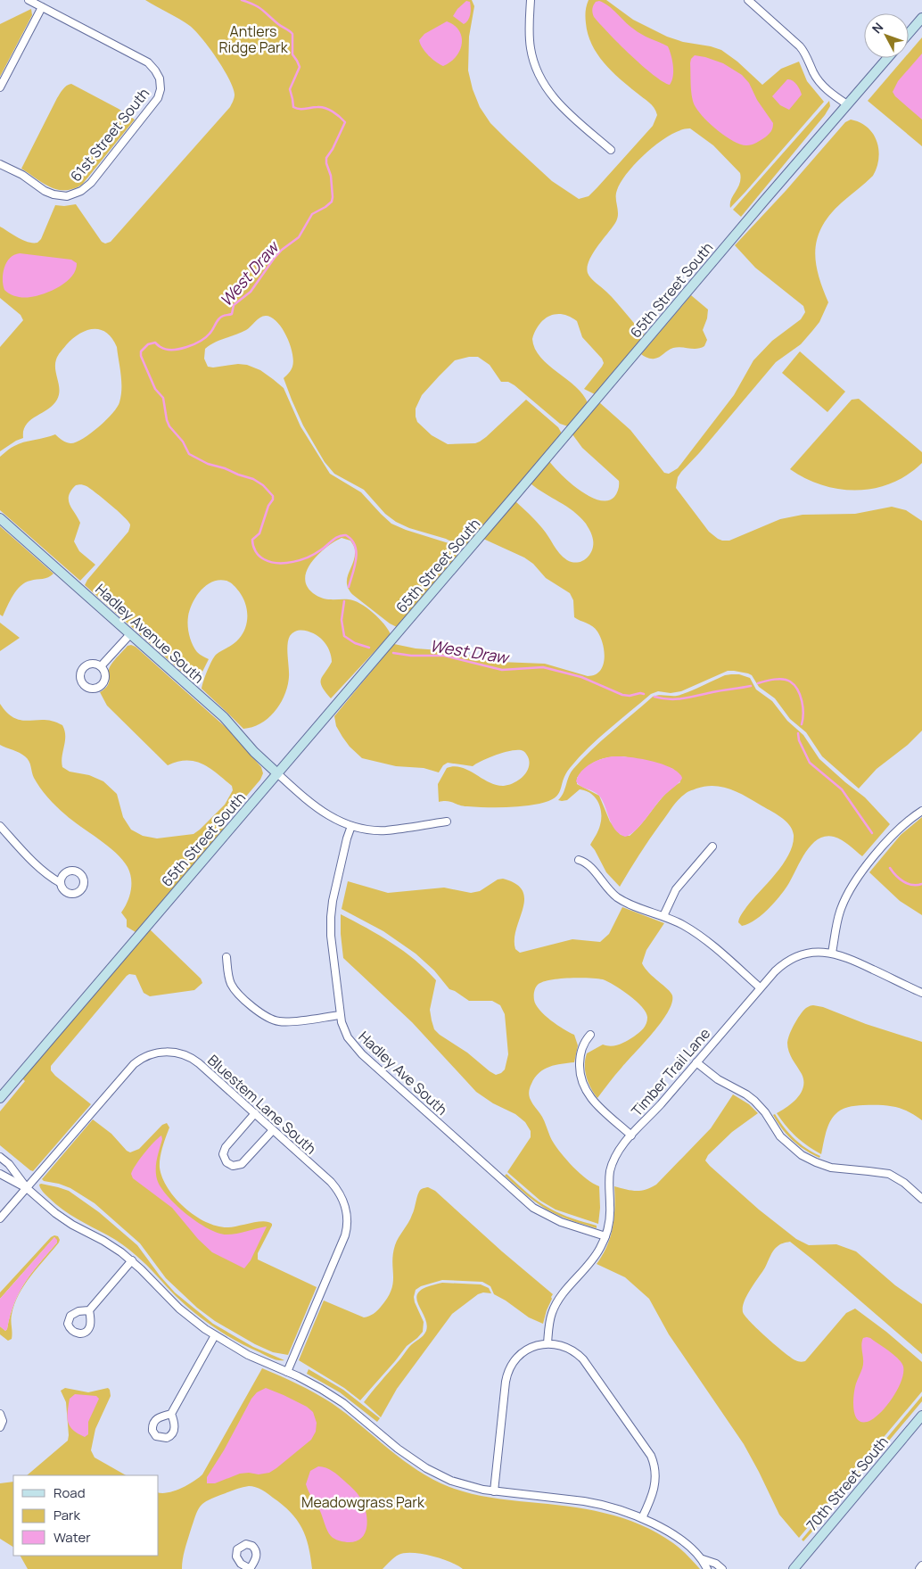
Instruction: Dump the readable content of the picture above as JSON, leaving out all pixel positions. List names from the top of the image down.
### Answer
{
  "streets": {
    "street": [
      "61st Street South",
      "65th Street South",
      "Hadley Avenue South",
      "Timber Trail Lane",
      "Hadley Ave South",
      "Bluestem Lane South",
      "70th Street South"
    ]
  },
  "crossings": [
    ["65th Street South", "Hadley Avenue South"],
    ["Timber Trail Lane", "Hadley Ave South"]
  ],
  "water": ["West Draw"],
  "parks": ["Antlers Ridge Park", "Meadowgrass Park"],
  "legend": ["Road", "Park", "Water"],
  "north": "top left"
}
